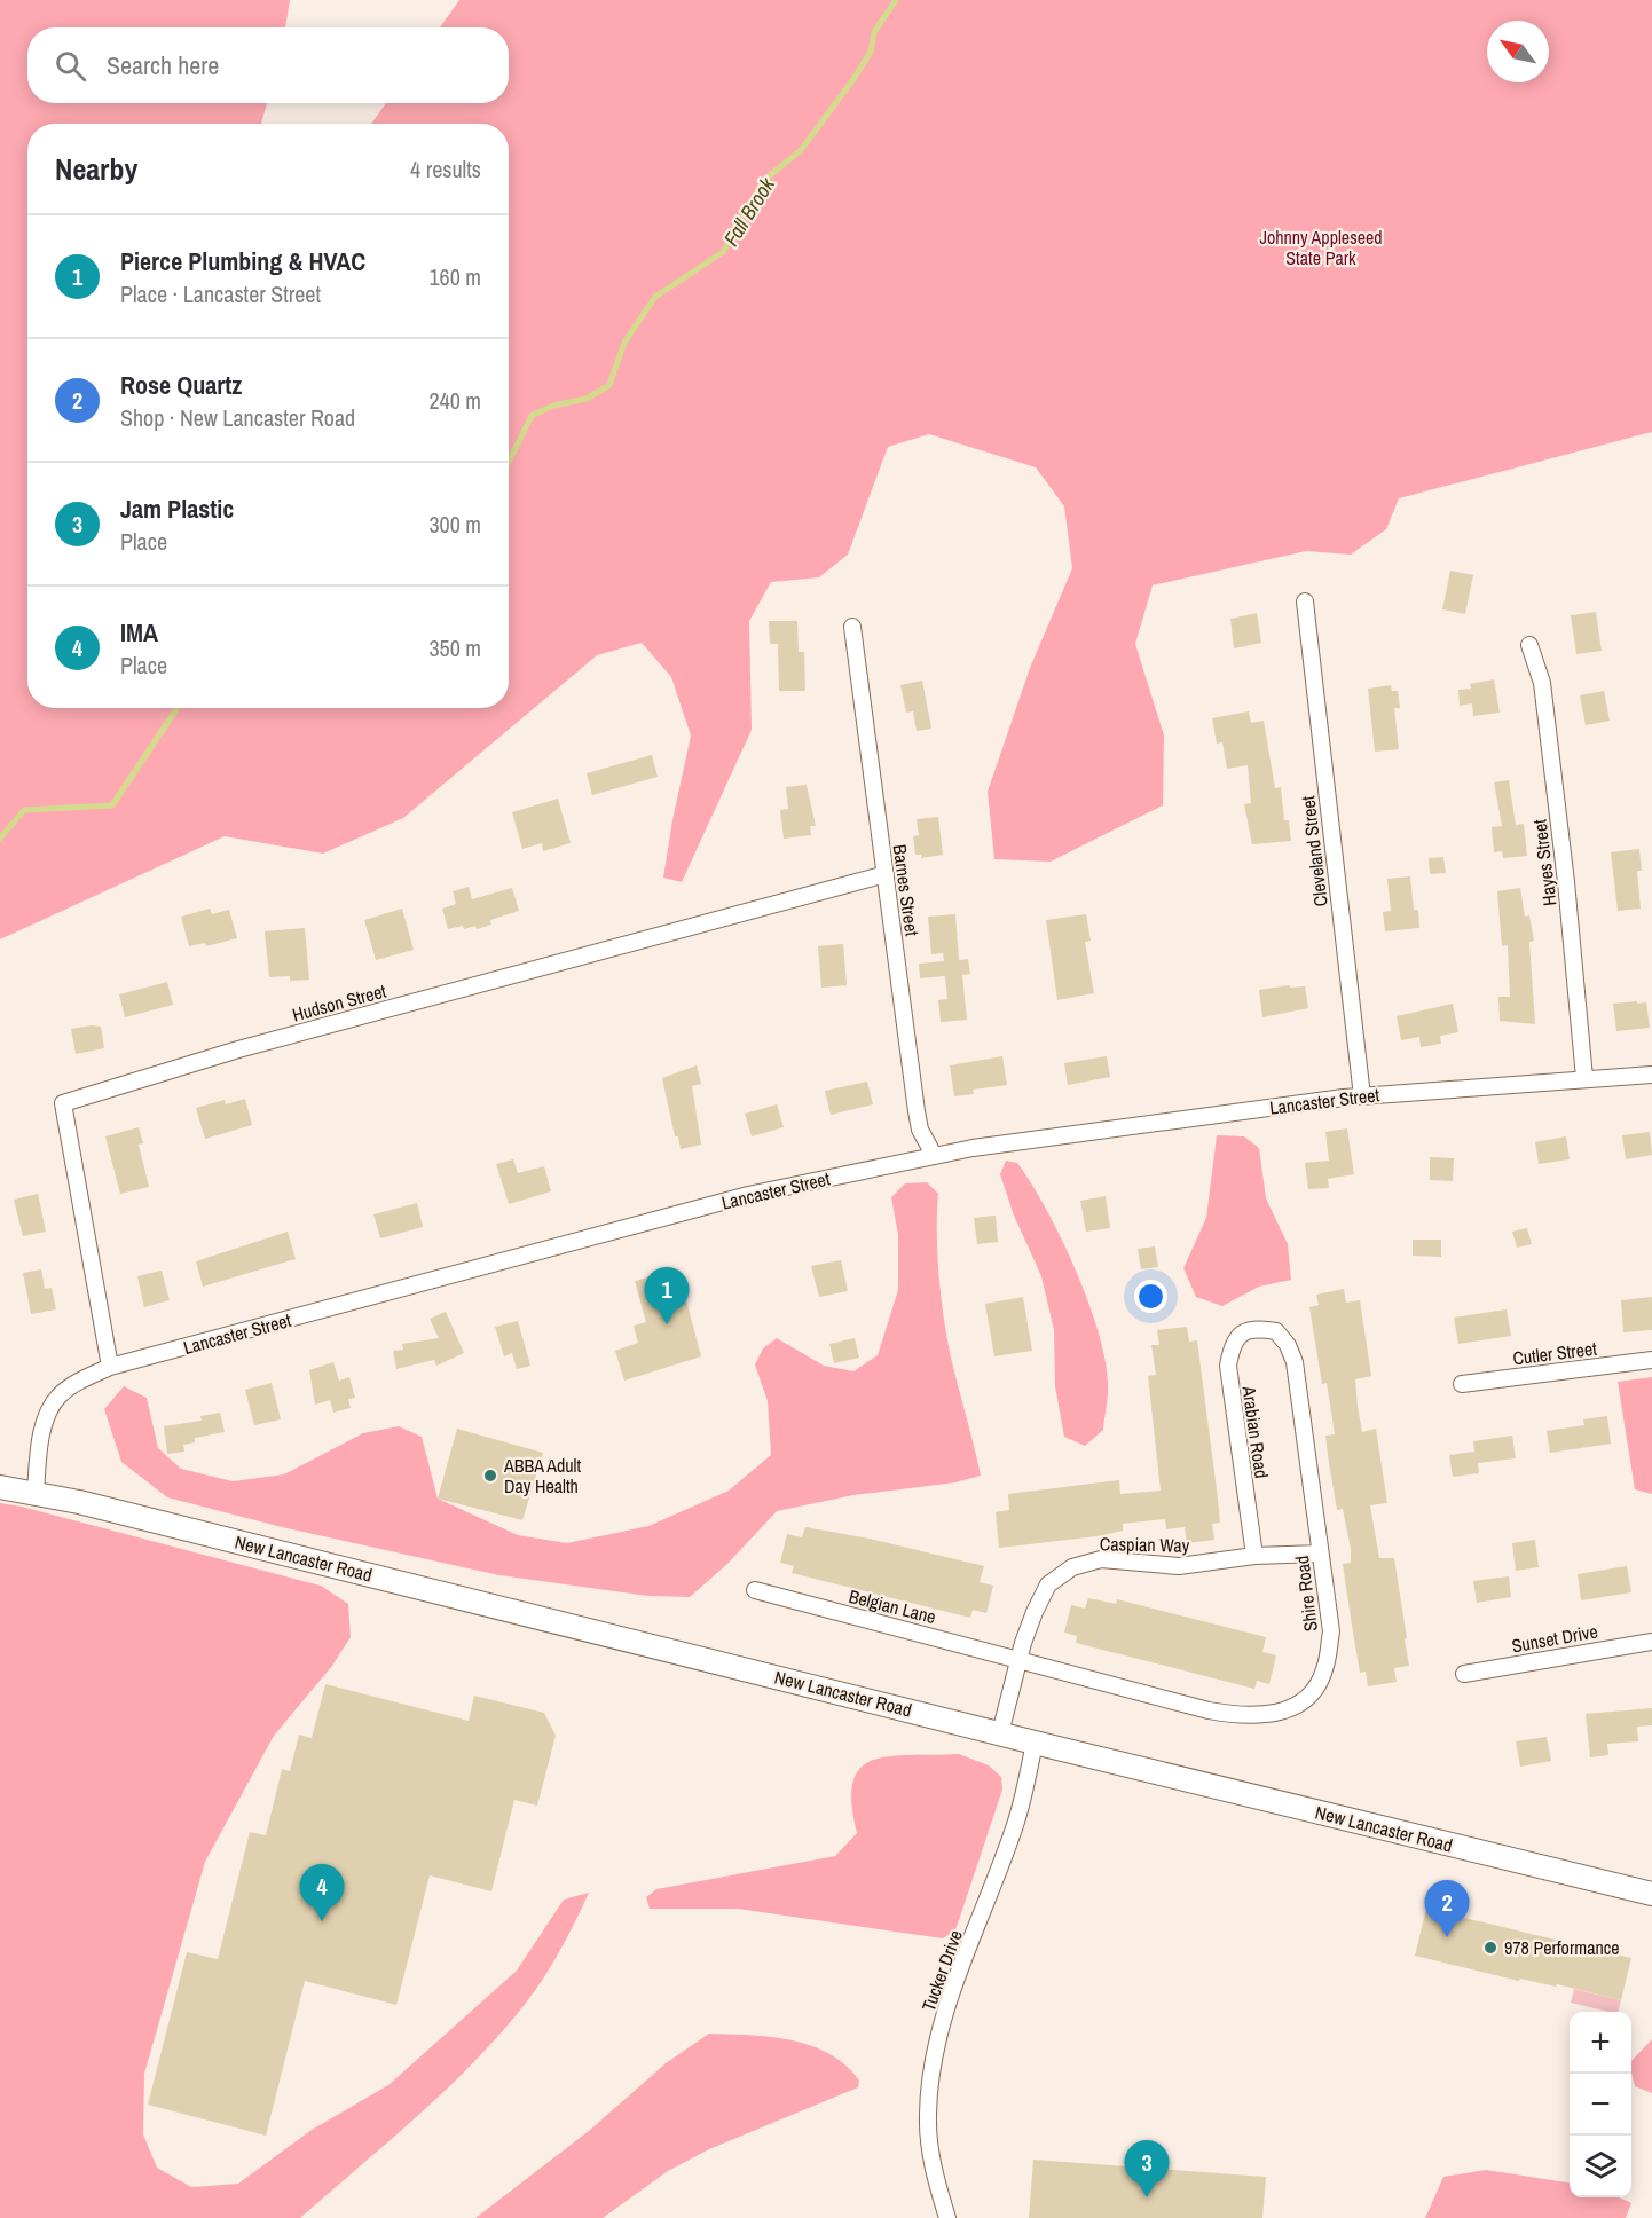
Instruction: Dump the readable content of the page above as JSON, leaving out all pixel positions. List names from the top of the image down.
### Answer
{
  "streets": {
    "main road": ["New Lancaster Road"],
    "street": [
      "Cleveland Street",
      "Hayes Street",
      "Barnes Street",
      "Hudson Street",
      "Lancaster Street",
      "Cutler Street",
      "Arabian Road",
      "Caspian Way",
      "Shire Road",
      "Belgian Lane",
      "Sunset Drive",
      "Tucker Drive"
    ]
  },
  "crossings": [
    ["Cleveland Street", "Lancaster Street"],
    ["Hayes Street", "Lancaster Street"],
    ["Barnes Street", "Hudson Street"],
    ["Barnes Street", "Lancaster Street"],
    ["Hudson Street", "Lancaster Street"],
    ["Lancaster Street", "New Lancaster Road"],
    ["Arabian Road", "Caspian Way"],
    ["Arabian Road", "Shire Road"],
    ["Caspian Way", "New Lancaster Road"],
    ["Caspian Way", "Shire Road"],
    ["Caspian Way", "Belgian Lane"],
    ["New Lancaster Road", "Tucker Drive"],
    ["Shire Road", "Belgian Lane"]
  ],
  "water": ["Fall Brook"],
  "parks": ["Johnny Appleseed State Park"],
  "places": ["ABBA Adult Day Health", "978 Performance"],
  "north": "top left",
  "page": {
    "search": "Search here",
    "heading": ["Nearby", "4 results"],
    "list": [
      {
        "mark": "1",
        "name": "Pierce Plumbing & HVAC",
        "note": "Place · Lancaster Street",
        "value": "160 m"
      },
      {
        "mark": "2",
        "name": "Rose Quartz",
        "note": "Shop · New Lancaster Road",
        "value": "240 m"
      },
      {
        "mark": "3",
        "name": "Jam Plastic",
        "note": "Place",
        "value": "300 m"
      },
      {
        "mark": "4",
        "name": "IMA",
        "note": "Place",
        "value": "350 m"
      }
    ],
    "pins": [
      "1",
      "4",
      "2",
      "3"
    ],
    "map_buttons": ["+", "−"]
  }
}
